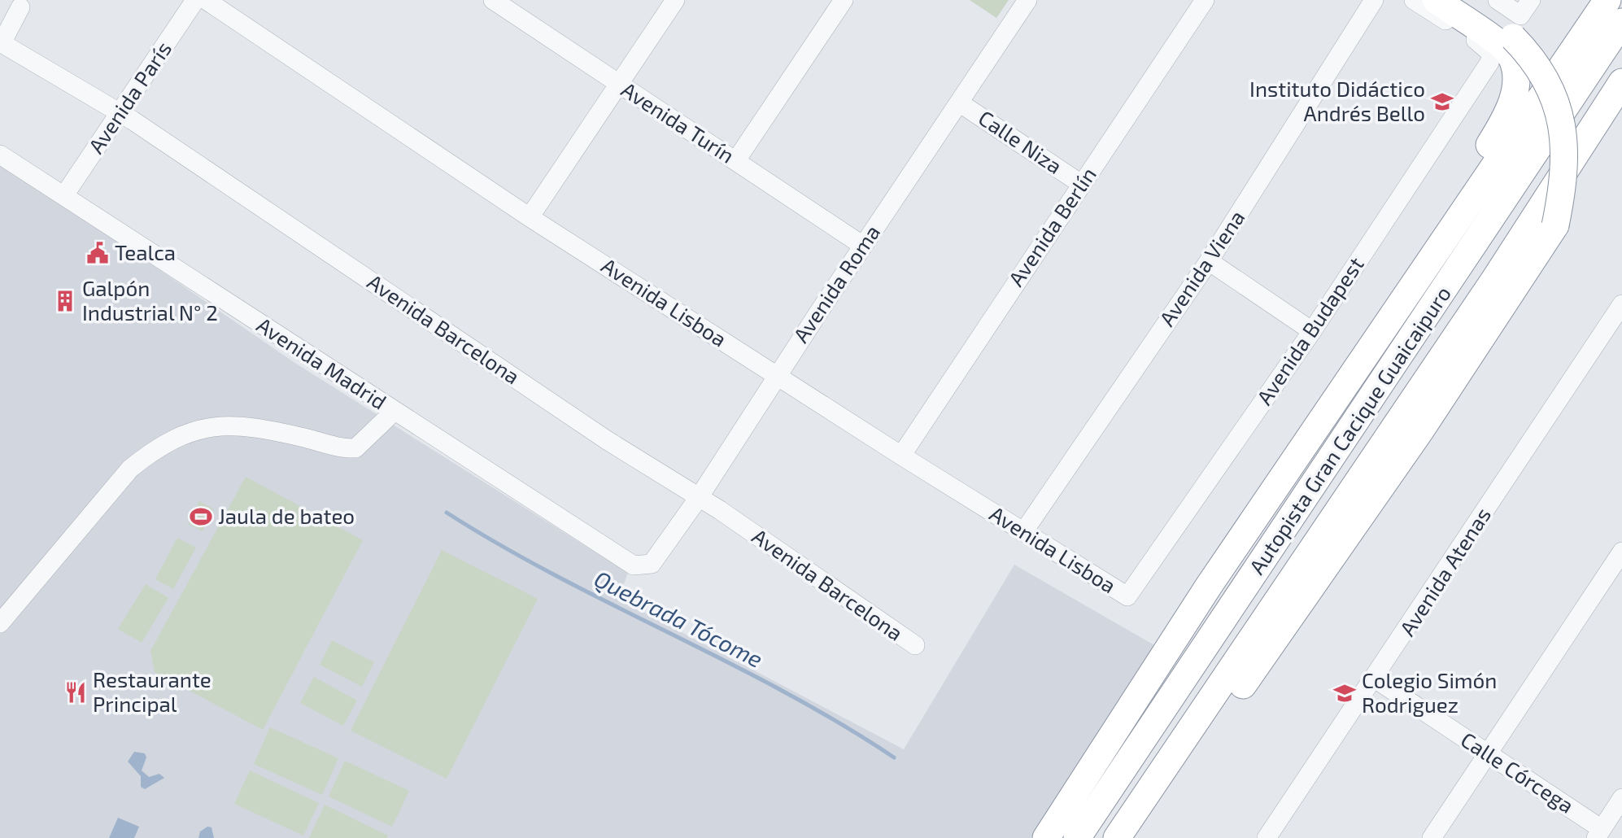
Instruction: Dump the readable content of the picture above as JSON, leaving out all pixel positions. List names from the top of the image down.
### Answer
{
  "streets": {
    "highway": ["Autopista Gran Cacique Guaicaipuro"],
    "street": [
      "Avenida París",
      "Avenida Turín",
      "Calle Niza",
      "Avenida Berlín",
      "Avenida Viena",
      "Avenida Roma",
      "Avenida Lisboa",
      "Avenida Barcelona",
      "Avenida Budapest",
      "Avenida Madrid",
      "Avenida Atenas",
      "Calle Córcega"
    ]
  },
  "crossings": [
    ["Avenida París", "Avenida Barcelona"],
    ["Avenida París", "Avenida Madrid"],
    ["Avenida Turín", "Avenida Roma"],
    ["Calle Niza", "Avenida Berlín"],
    ["Calle Niza", "Avenida Roma"],
    ["Avenida Berlín", "Avenida Lisboa"],
    ["Avenida Viena", "Avenida Lisboa"],
    ["Avenida Roma", "Avenida Lisboa"],
    ["Avenida Roma", "Avenida Barcelona"],
    ["Avenida Roma", "Avenida Madrid"],
    ["Avenida Lisboa", "Avenida Budapest"],
    ["Avenida Atenas", "Calle Córcega"]
  ],
  "water": ["Quebrada Tócome"],
  "places": {
    "school or university": ["Instituto Didáctico Andrés Bello", "Colegio Simón Rodriguez"],
    "public building": ["Tealca"],
    "building": ["Galpón Industrial N° 2"],
    "sports": ["Jaula de bateo"],
    "restaurant": ["Restaurante Principal"]
  }
}
